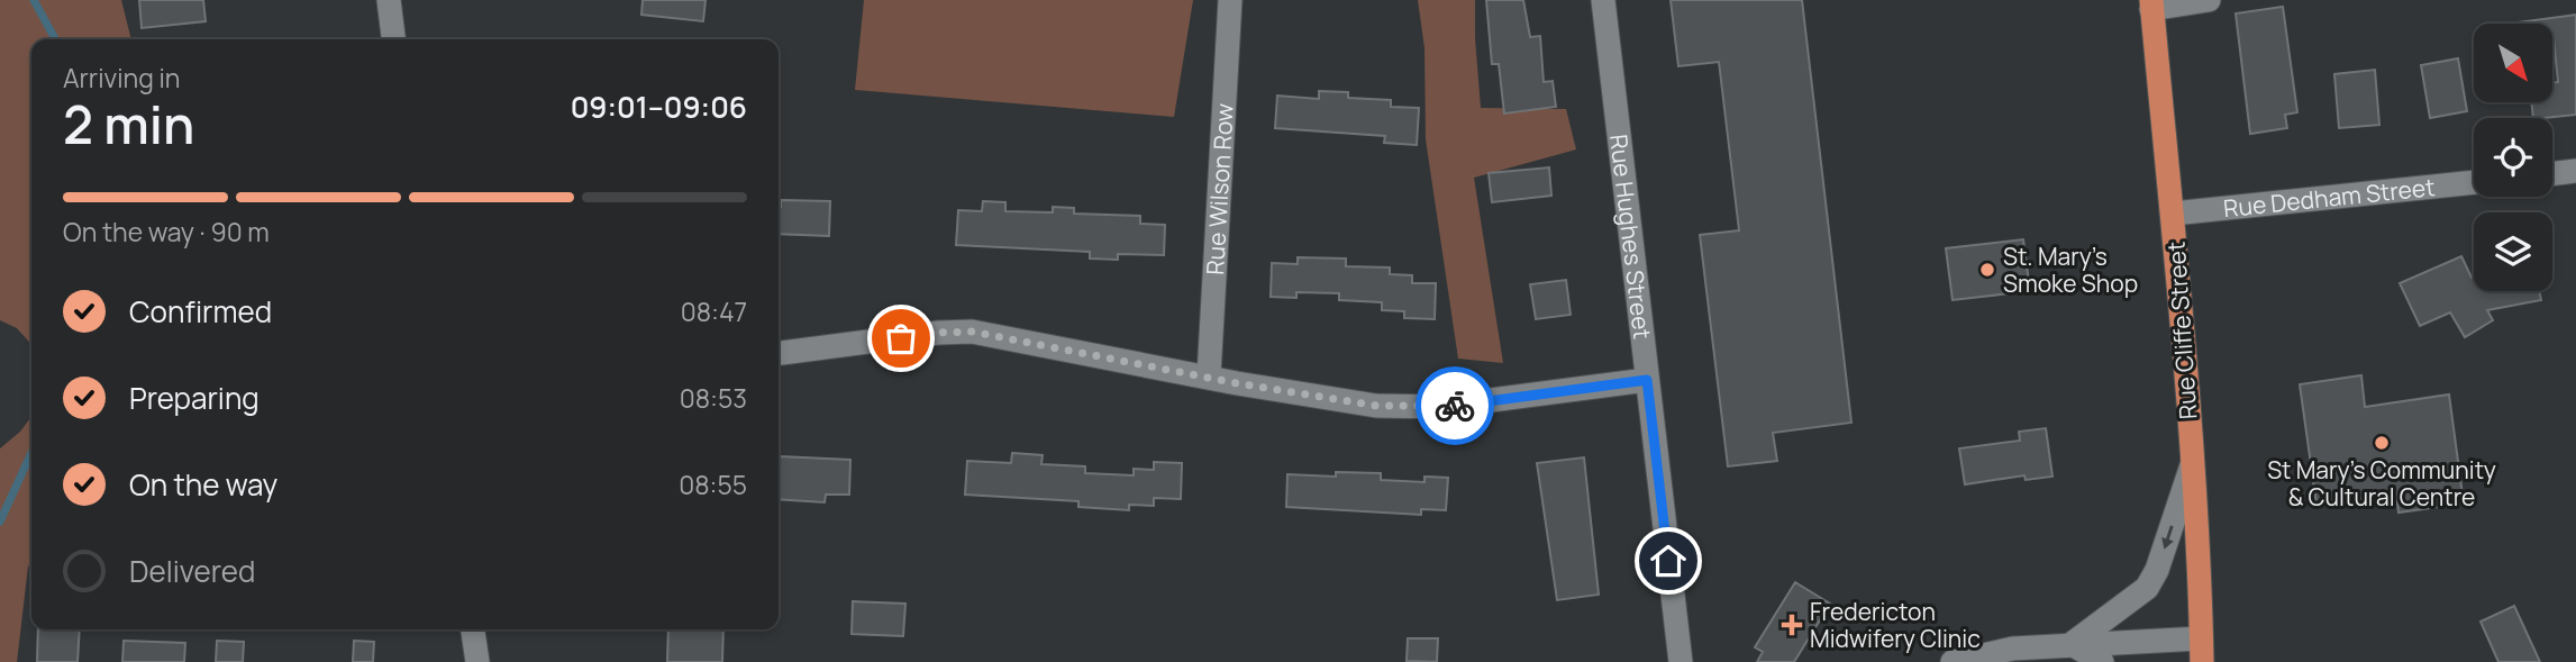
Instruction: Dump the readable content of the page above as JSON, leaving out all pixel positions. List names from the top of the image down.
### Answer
{
  "streets": {
    "main road": ["Rue Cliffe Street"],
    "street": ["Rue Wilson Row", "Rue Dedham Street", "Rue Hughes Street"]
  },
  "crossings": [
    ["Rue Dedham Street", "Rue Cliffe Street"]
  ],
  "places": {
    "other": ["St. Mary’s Smoke Shop", "St Mary's Community & Cultural Centre"],
    "health": ["Fredericton Midwifery Clinic"]
  },
  "north": "bottom right",
  "page": {
    "heading": ["2 min", "Arriving in", "09:01–09:06"],
    "bar": "On the way · 90 m",
    "list": [
      ["Confirmed", "08:47"],
      ["Preparing", "08:53"],
      ["On the way", "08:55"],
      "Delivered"
    ]
  }
}
